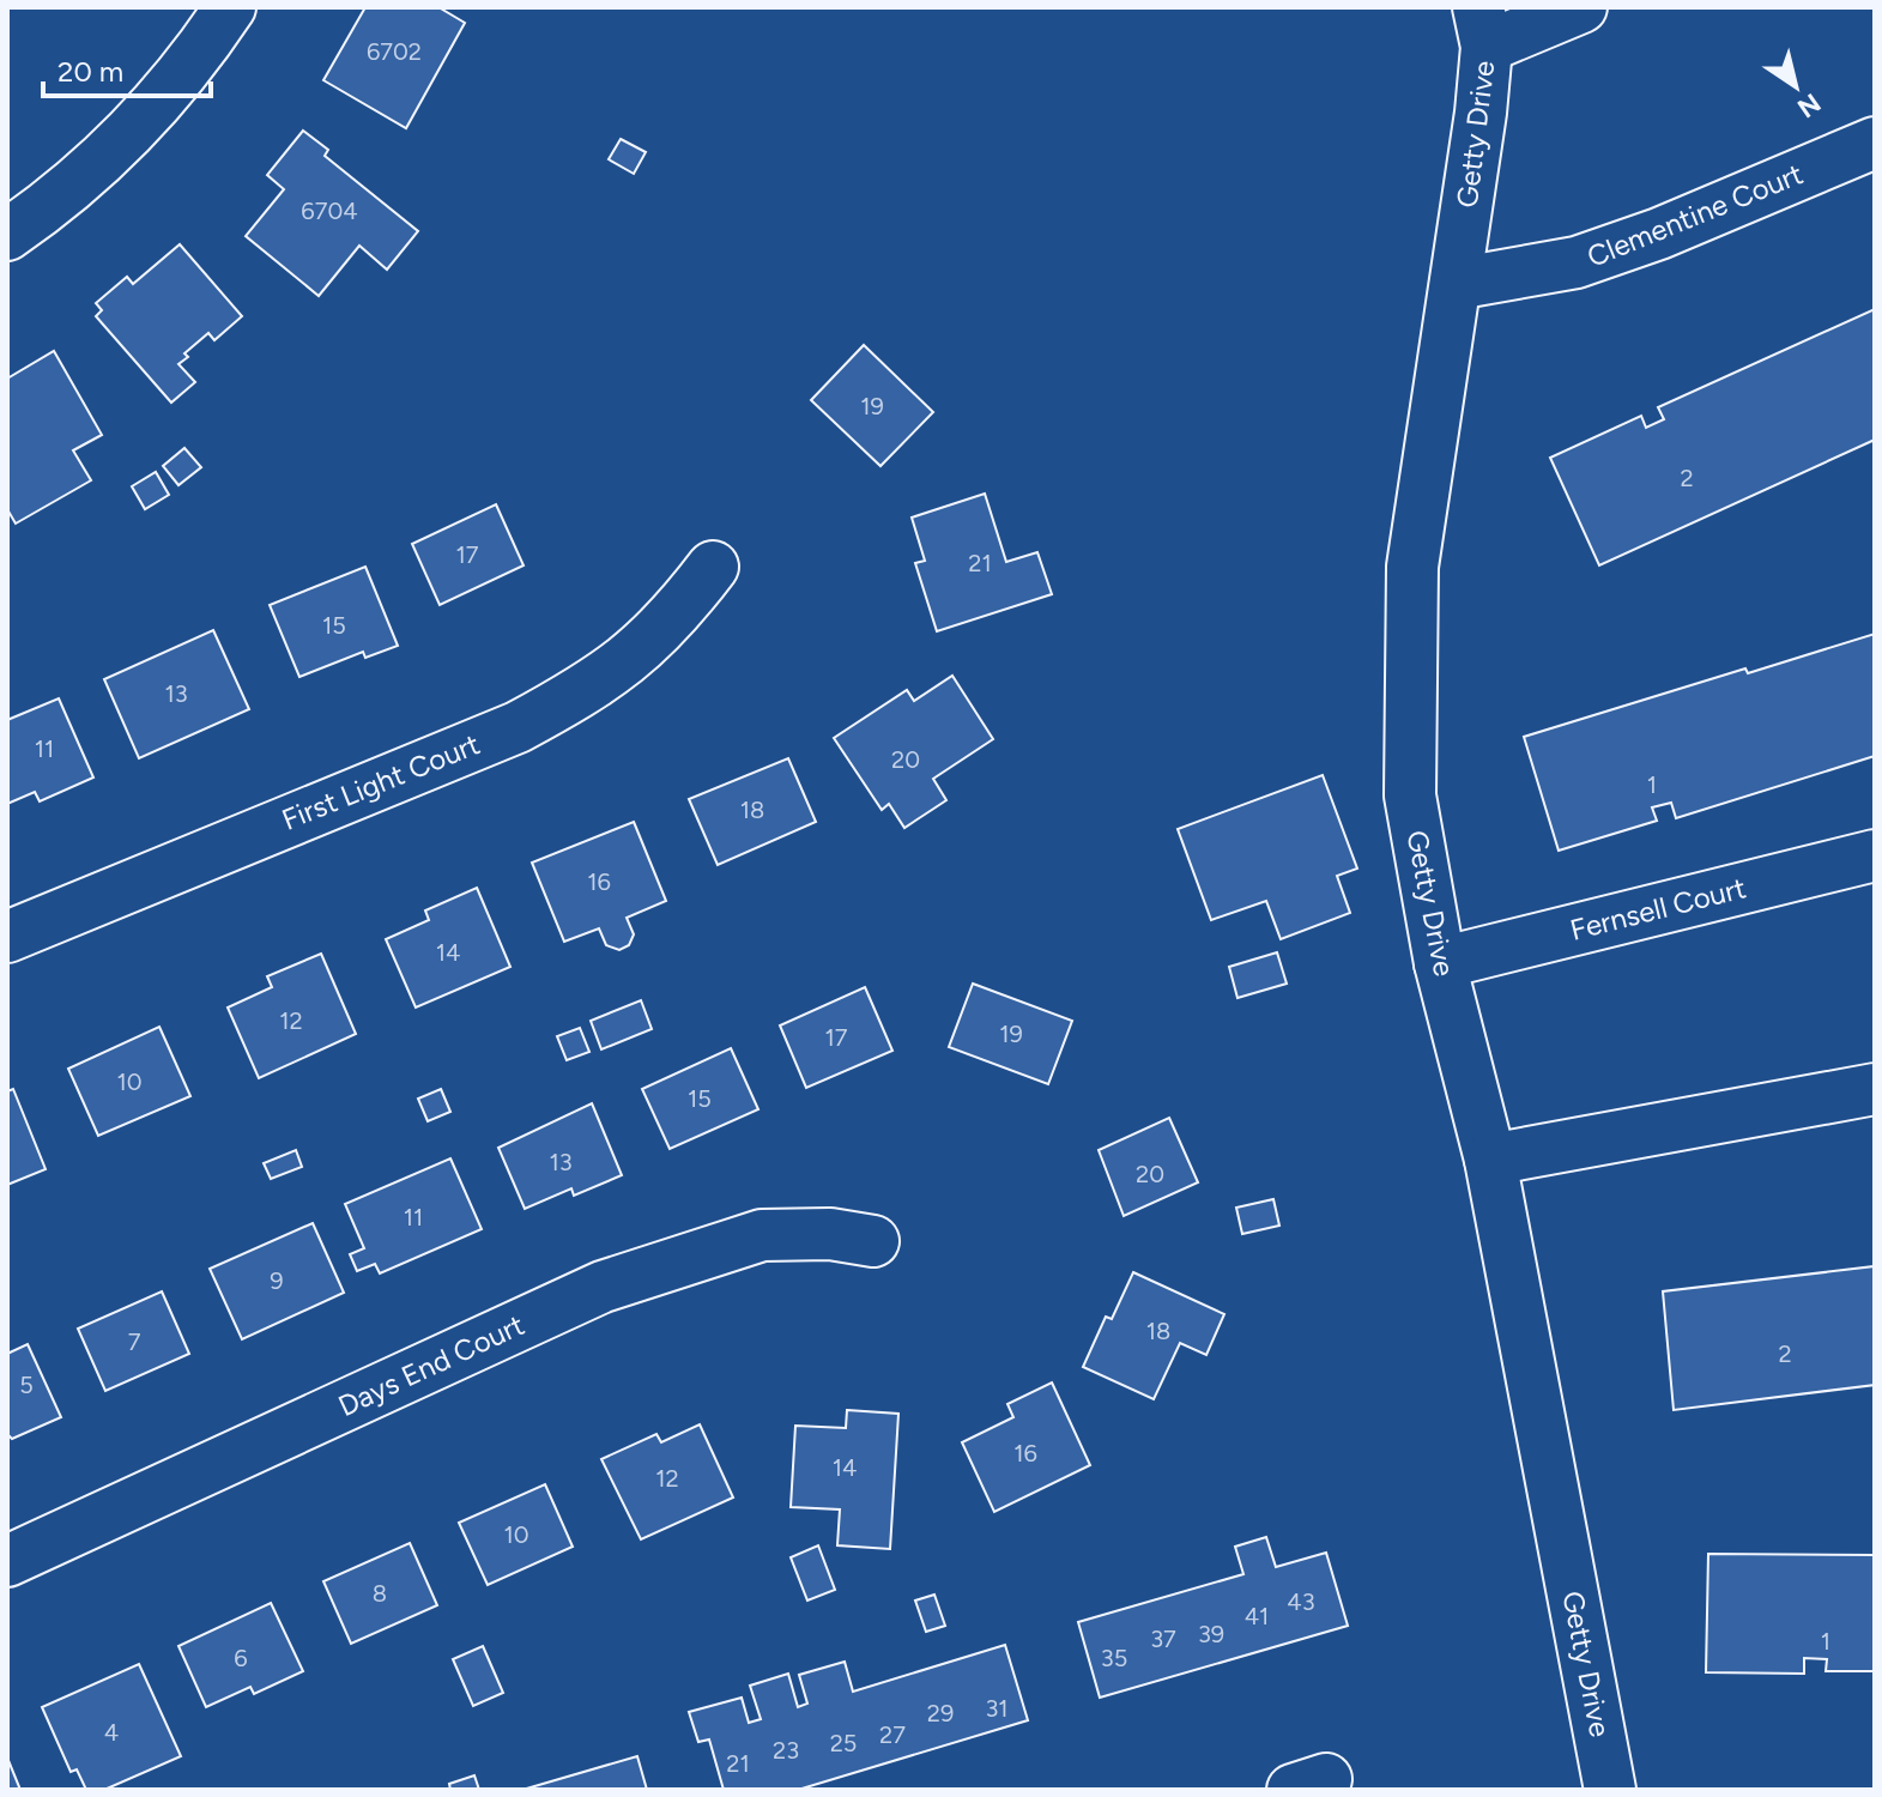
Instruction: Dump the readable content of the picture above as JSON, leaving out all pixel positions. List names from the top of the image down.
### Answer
{
  "streets": {
    "street": [
      "Getty Drive",
      "Clementine Court",
      "First Light Court",
      "Fernsell Court",
      "Days End Court"
    ]
  },
  "crossings": [
    ["Getty Drive", "Clementine Court"],
    ["Getty Drive", "Fernsell Court"]
  ],
  "house_numbers": [
    "6702",
    "6704",
    "19",
    "2",
    "17",
    "21",
    "15",
    "13",
    "11",
    "20",
    "1",
    "18",
    "16",
    "14",
    "12",
    "19",
    "17",
    "10",
    "15",
    "13",
    "20",
    "11",
    "9",
    "18",
    "7",
    "2",
    "5",
    "16",
    "14",
    "12",
    "10",
    "8",
    "43",
    "41",
    "39",
    "37",
    "1",
    "6",
    "35",
    "31",
    "29",
    "4",
    "27",
    "25",
    "23",
    "21"
  ],
  "scale_bar": "20 m",
  "north": "bottom right"
}
